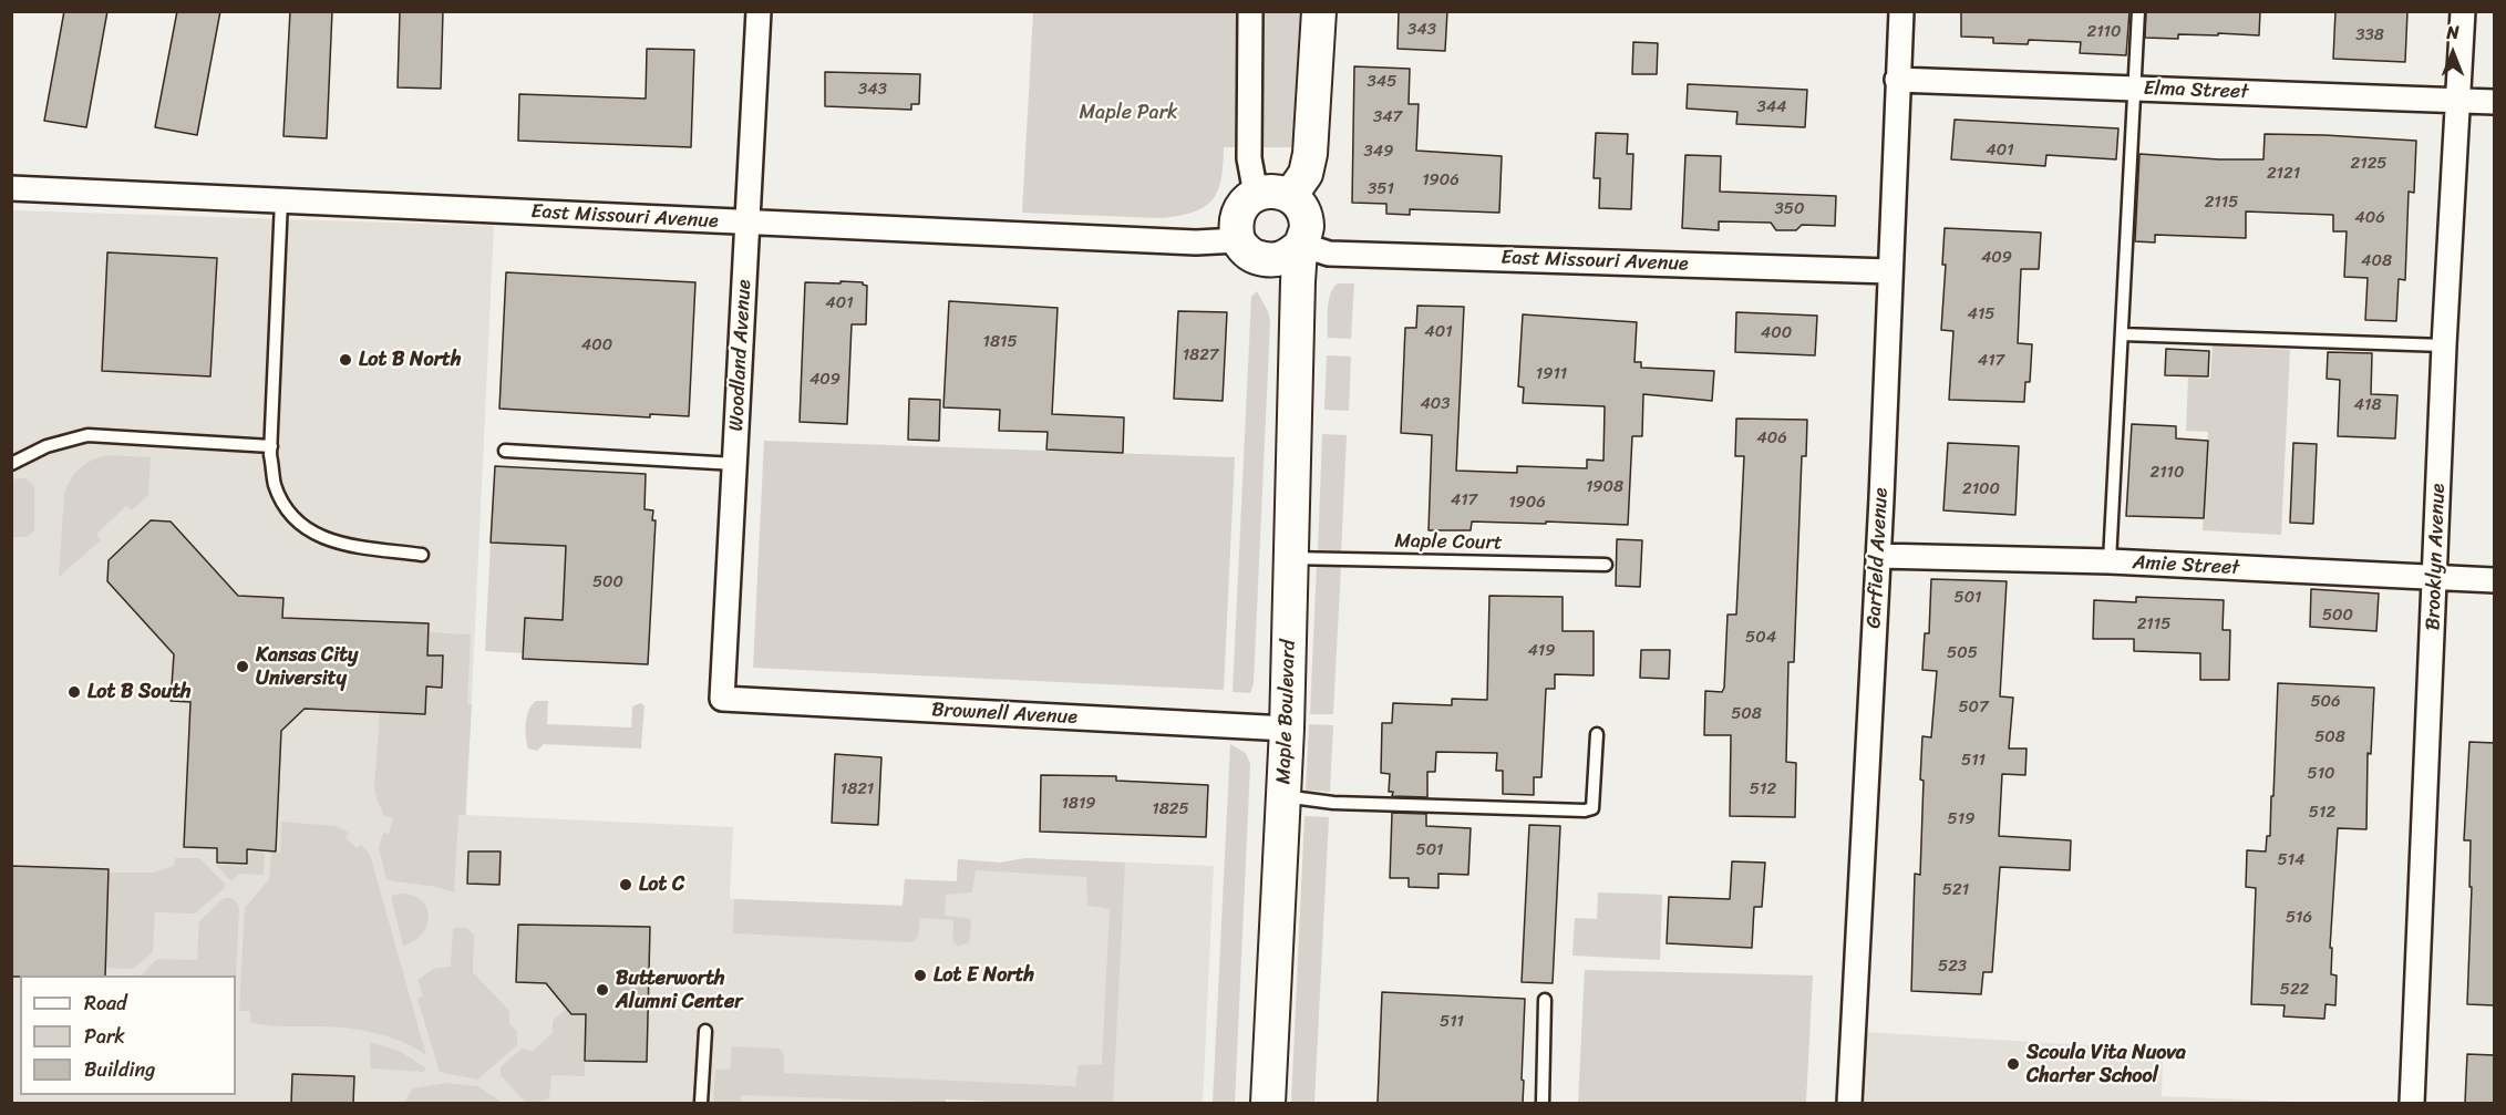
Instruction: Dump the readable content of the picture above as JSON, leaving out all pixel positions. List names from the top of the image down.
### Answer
{
  "streets": {
    "street": [
      "Elma Street",
      "East Missouri Avenue",
      "Woodland Avenue",
      "Brooklyn Avenue",
      "Garfield Avenue",
      "Amie Street",
      "Maple Boulevard",
      "Brownell Avenue"
    ],
    "lane": ["Maple Court"]
  },
  "crossings": [
    ["Elma Street", "Brooklyn Avenue"],
    ["Elma Street", "Garfield Avenue"],
    ["East Missouri Avenue", "Woodland Avenue"],
    ["East Missouri Avenue", "Garfield Avenue"],
    ["East Missouri Avenue", "Maple Boulevard"],
    ["Woodland Avenue", "Brownell Avenue"],
    ["Maple Court", "Maple Boulevard"],
    ["Brooklyn Avenue", "Amie Street"],
    ["Garfield Avenue", "Amie Street"],
    ["Maple Boulevard", "Brownell Avenue"]
  ],
  "parks": ["Maple Park"],
  "places": [
    "Lot B North",
    "Kansas City University",
    "Lot B South",
    "Lot C",
    "Lot E North",
    "Butterworth Alumni Center",
    "Scoula Vita Nuova Charter School"
  ],
  "house_numbers": [
    "343",
    "2110",
    "338",
    "345",
    "343",
    "344",
    "347",
    "401",
    "349",
    "2125",
    "2121",
    "1906",
    "351",
    "2115",
    "350",
    "406",
    "409",
    "408",
    "401",
    "415",
    "401",
    "400",
    "1815",
    "400",
    "1827",
    "417",
    "1911",
    "409",
    "403",
    "418",
    "406",
    "2110",
    "1908",
    "2100",
    "417",
    "1906",
    "500",
    "501",
    "500",
    "2115",
    "504",
    "419",
    "505",
    "506",
    "507",
    "508",
    "508",
    "511",
    "510",
    "1821",
    "512",
    "1819",
    "1825",
    "512",
    "519",
    "501",
    "514",
    "521",
    "516",
    "523",
    "522",
    "511"
  ],
  "legend": ["Road", "Park", "Building"],
  "north": "top"
}
